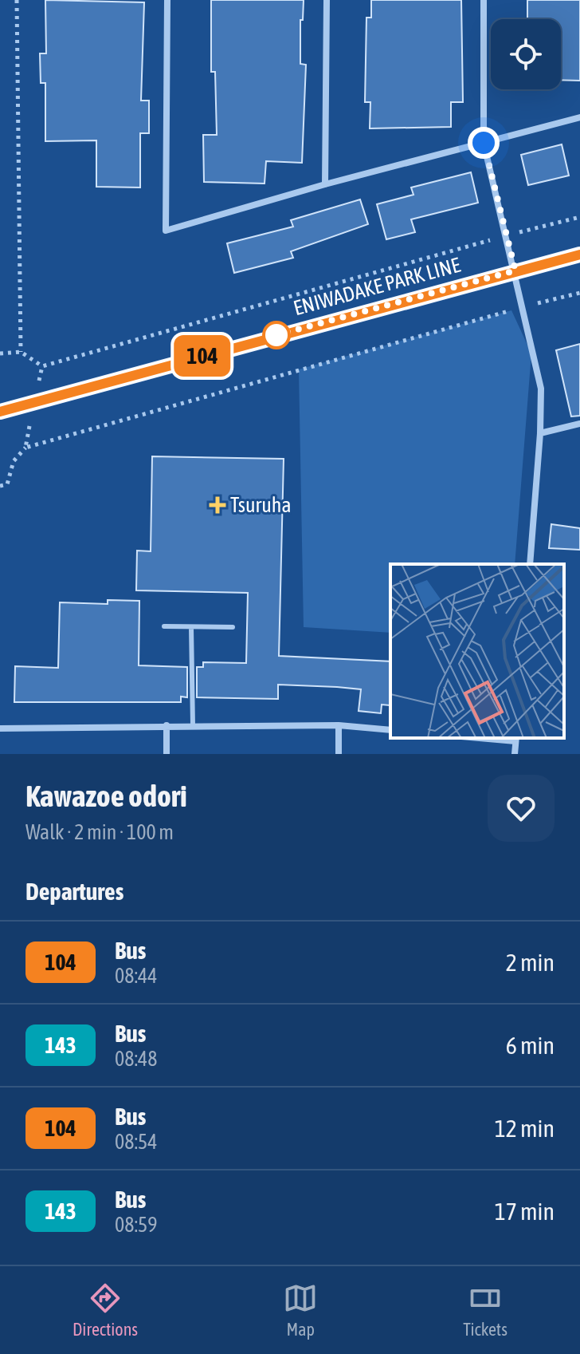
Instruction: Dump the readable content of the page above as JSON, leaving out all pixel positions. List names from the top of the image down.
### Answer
{
  "streets": {
    "main road": ["ENIWADAKE PARK LINE"]
  },
  "places": {
    "health": ["Tsuruha"]
  },
  "lines": ["bus line 104"],
  "page": {
    "on_map": "104",
    "heading": [
      ["Kawazoe odori", "Walk · 2 min · 100 m"],
      "Departures"
    ],
    "list": [
      {
        "mark": "104",
        "name": "Bus",
        "note": "08:44",
        "value": "2 min"
      },
      {
        "mark": "143",
        "name": "Bus",
        "note": "08:48",
        "value": "6 min"
      },
      {
        "mark": "104",
        "name": "Bus",
        "note": "08:54",
        "value": "12 min"
      },
      {
        "mark": "143",
        "name": "Bus",
        "note": "08:59",
        "value": "17 min"
      }
    ],
    "tabs": ["Directions", "Map", "Tickets"]
  }
}
